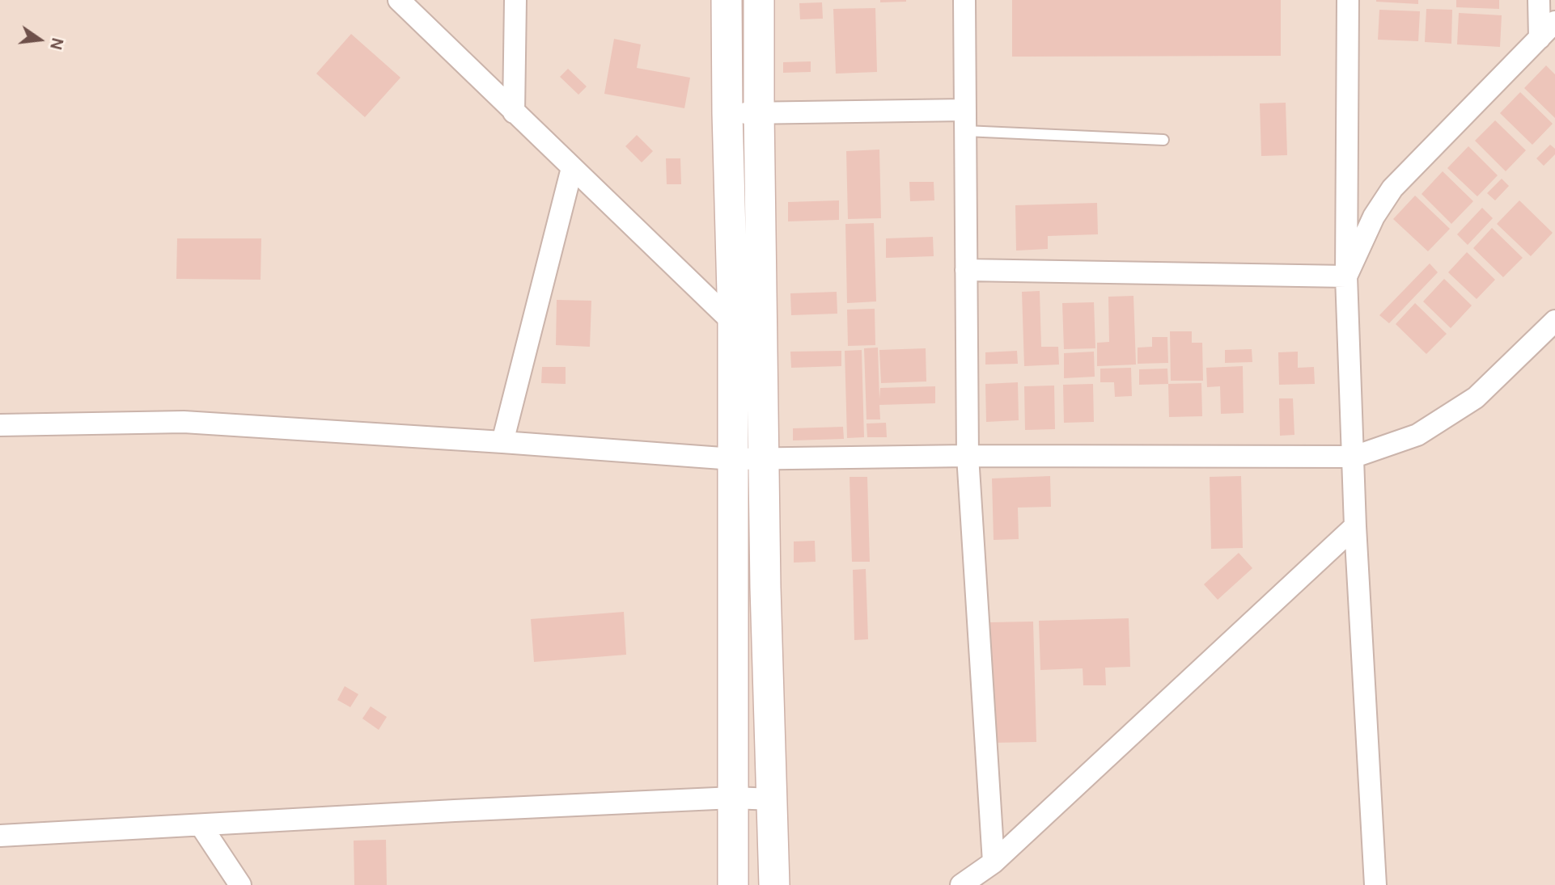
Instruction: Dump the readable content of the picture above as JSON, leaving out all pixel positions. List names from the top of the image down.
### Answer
{
  "north": "right"
}
